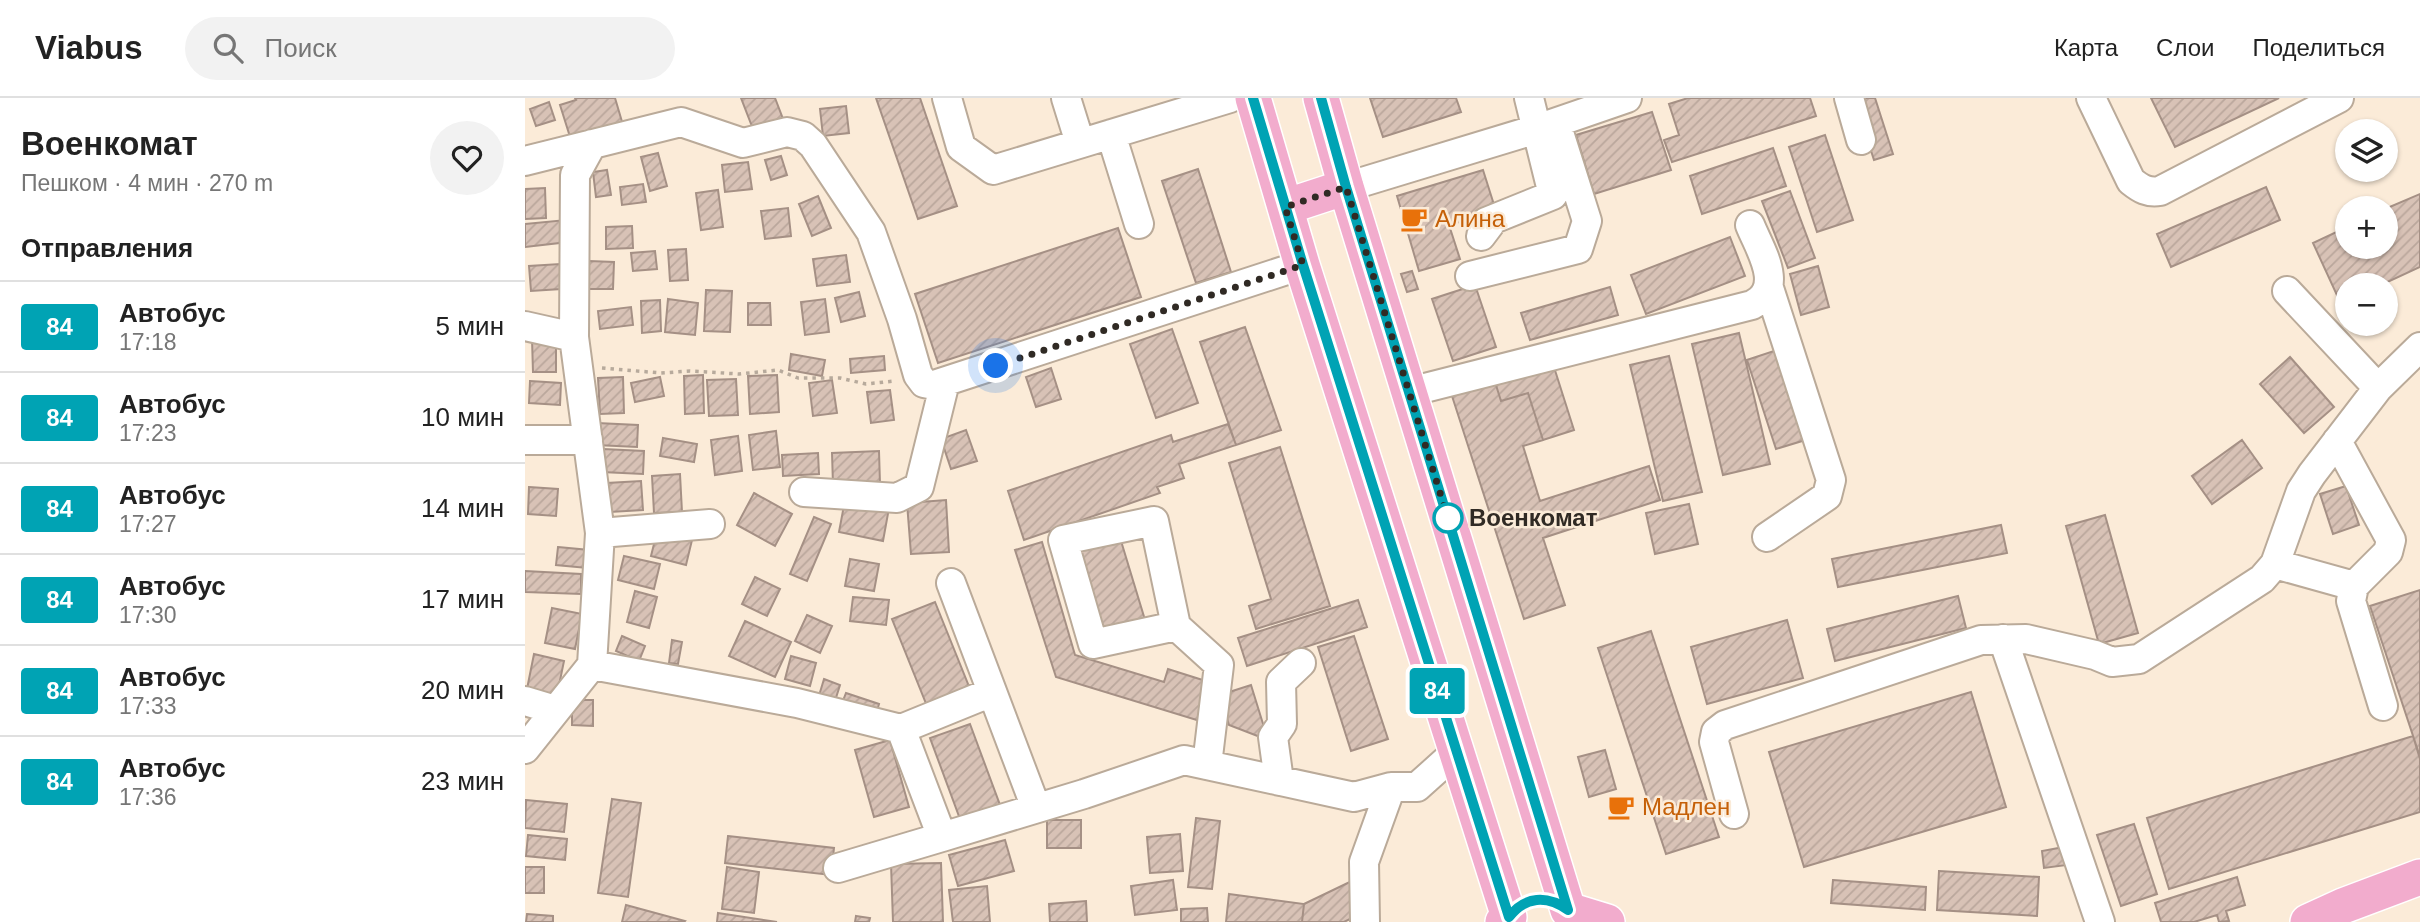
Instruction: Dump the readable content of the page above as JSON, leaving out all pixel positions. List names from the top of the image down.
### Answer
{
  "places": {
    "cafe": ["Алина", "Мадлен"],
    "other": ["Военкомат"]
  },
  "lines": ["bus line 84"],
  "page": {
    "header": "Viabus",
    "search": "Поиск",
    "nav": ["Карта", "Слои", "Поделиться"],
    "heading": [
      ["Военкомат", "Пешком · 4 мин · 270 m"],
      "Отправления"
    ],
    "on_map": "84",
    "map_buttons": ["+", "−"],
    "list": [
      {
        "mark": "84",
        "name": "Автобус",
        "note": "17:18",
        "value": "5 мин"
      },
      {
        "mark": "84",
        "name": "Автобус",
        "note": "17:23",
        "value": "10 мин"
      },
      {
        "mark": "84",
        "name": "Автобус",
        "note": "17:27",
        "value": "14 мин"
      },
      {
        "mark": "84",
        "name": "Автобус",
        "note": "17:30",
        "value": "17 мин"
      },
      {
        "mark": "84",
        "name": "Автобус",
        "note": "17:33",
        "value": "20 мин"
      },
      {
        "mark": "84",
        "name": "Автобус",
        "note": "17:36",
        "value": "23 мин"
      }
    ]
  }
}
